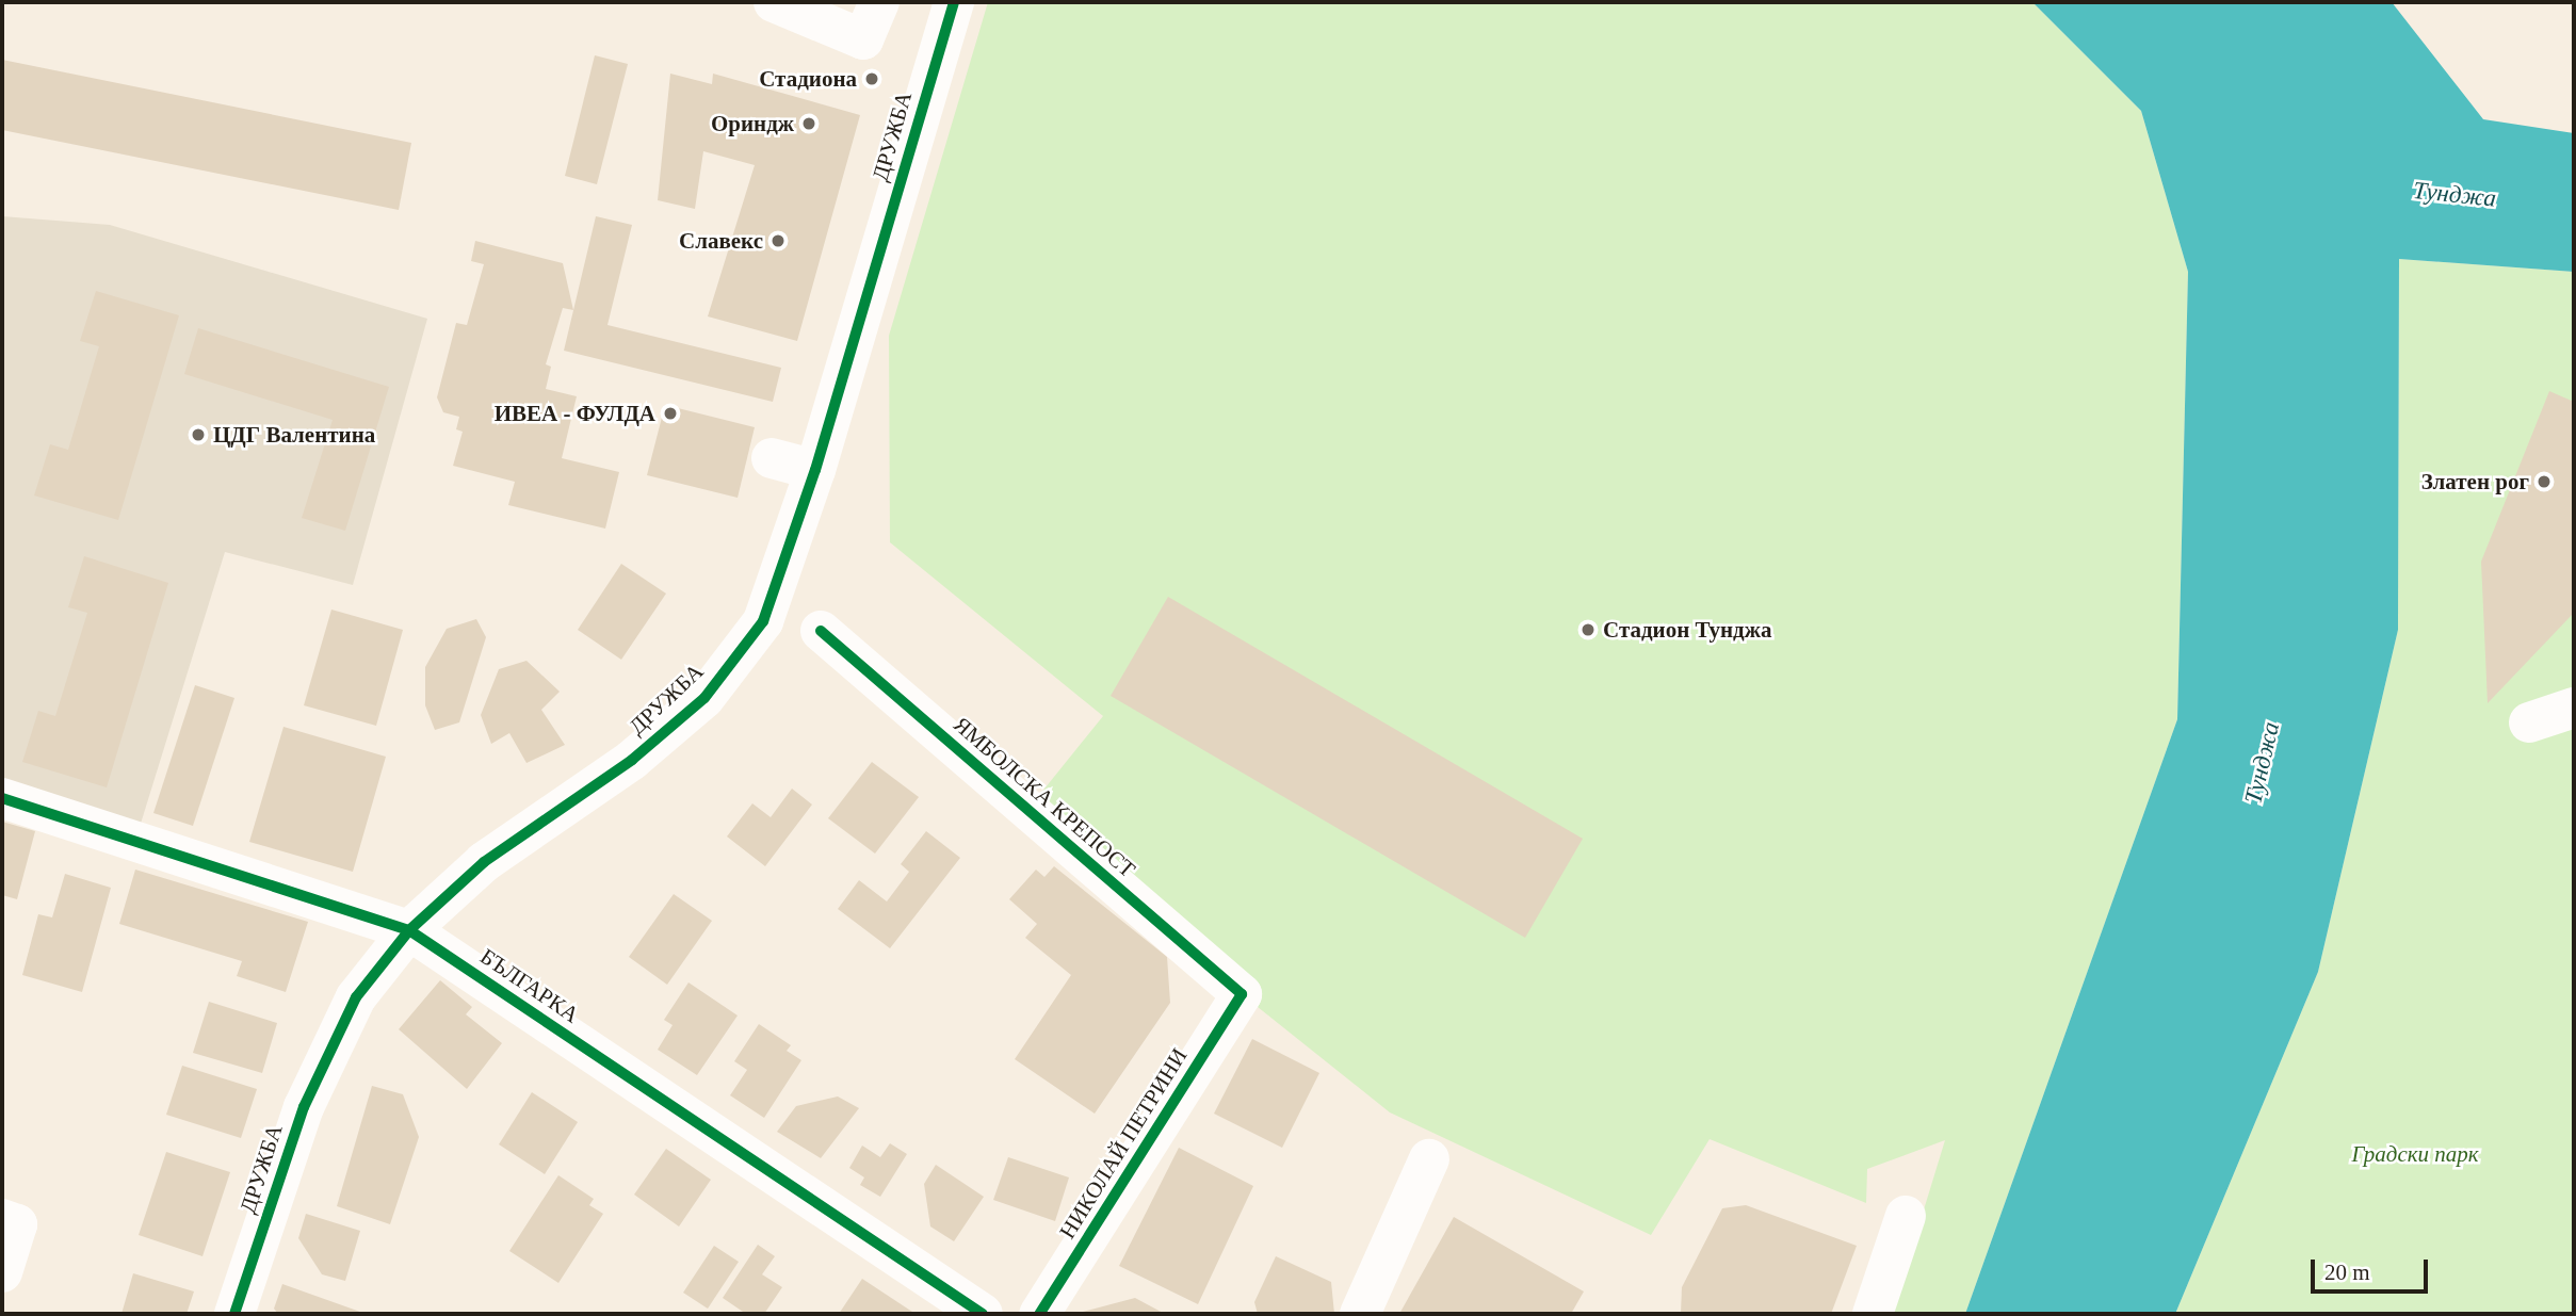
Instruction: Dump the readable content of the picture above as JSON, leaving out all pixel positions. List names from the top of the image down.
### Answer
{
  "streets": {
    "street": [
      "ДРУЖБА",
      "ЯМБОЛСКА КРЕПОСТ",
      "БЪЛГАРКА",
      "НИКОЛАЙ ПЕТРИНИ"
    ]
  },
  "crossings": [
    ["ДРУЖБА", "БЪЛГАРКА"],
    ["ЯМБОЛСКА КРЕПОСТ", "НИКОЛАЙ ПЕТРИНИ"]
  ],
  "water": ["Тунджа"],
  "parks": ["Градски парк"],
  "places": [
    "Стадиона",
    "Ориндж",
    "Славекс",
    "ИВЕА - ФУЛДА",
    "ЦДГ Валентина",
    "Златен рог",
    "Стадион Тунджа"
  ],
  "scale_bar": "20 m"
}
